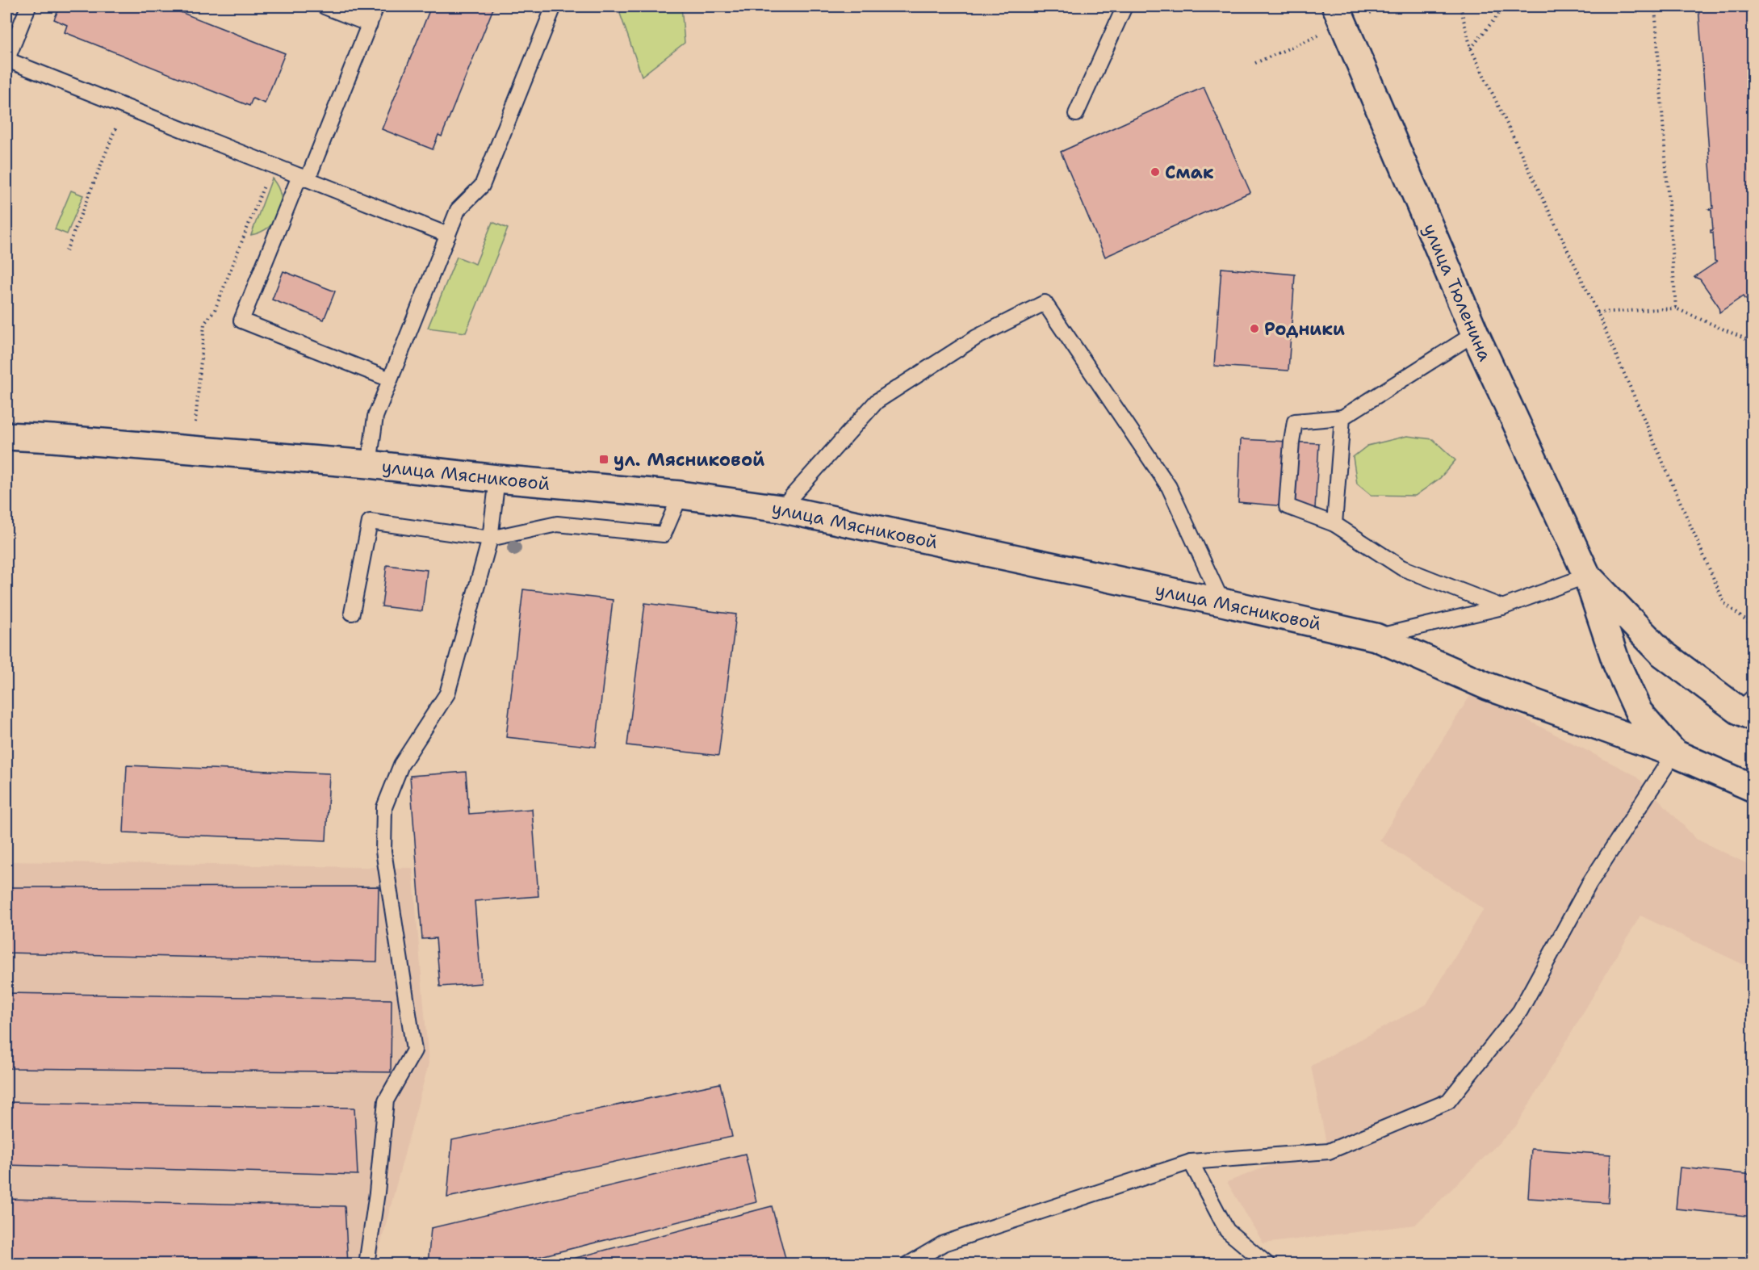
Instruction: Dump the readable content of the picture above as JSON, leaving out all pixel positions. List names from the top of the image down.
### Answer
{
  "streets": {
    "street": ["улица Тюленина", "улица Мясниковой"]
  },
  "crossings": [
    ["улица Тюленина", "улица Мясниковой"]
  ],
  "places": {
    "other": ["Смак", "Родники"],
    "transit": ["ул. Мясниковой"]
  }
}
